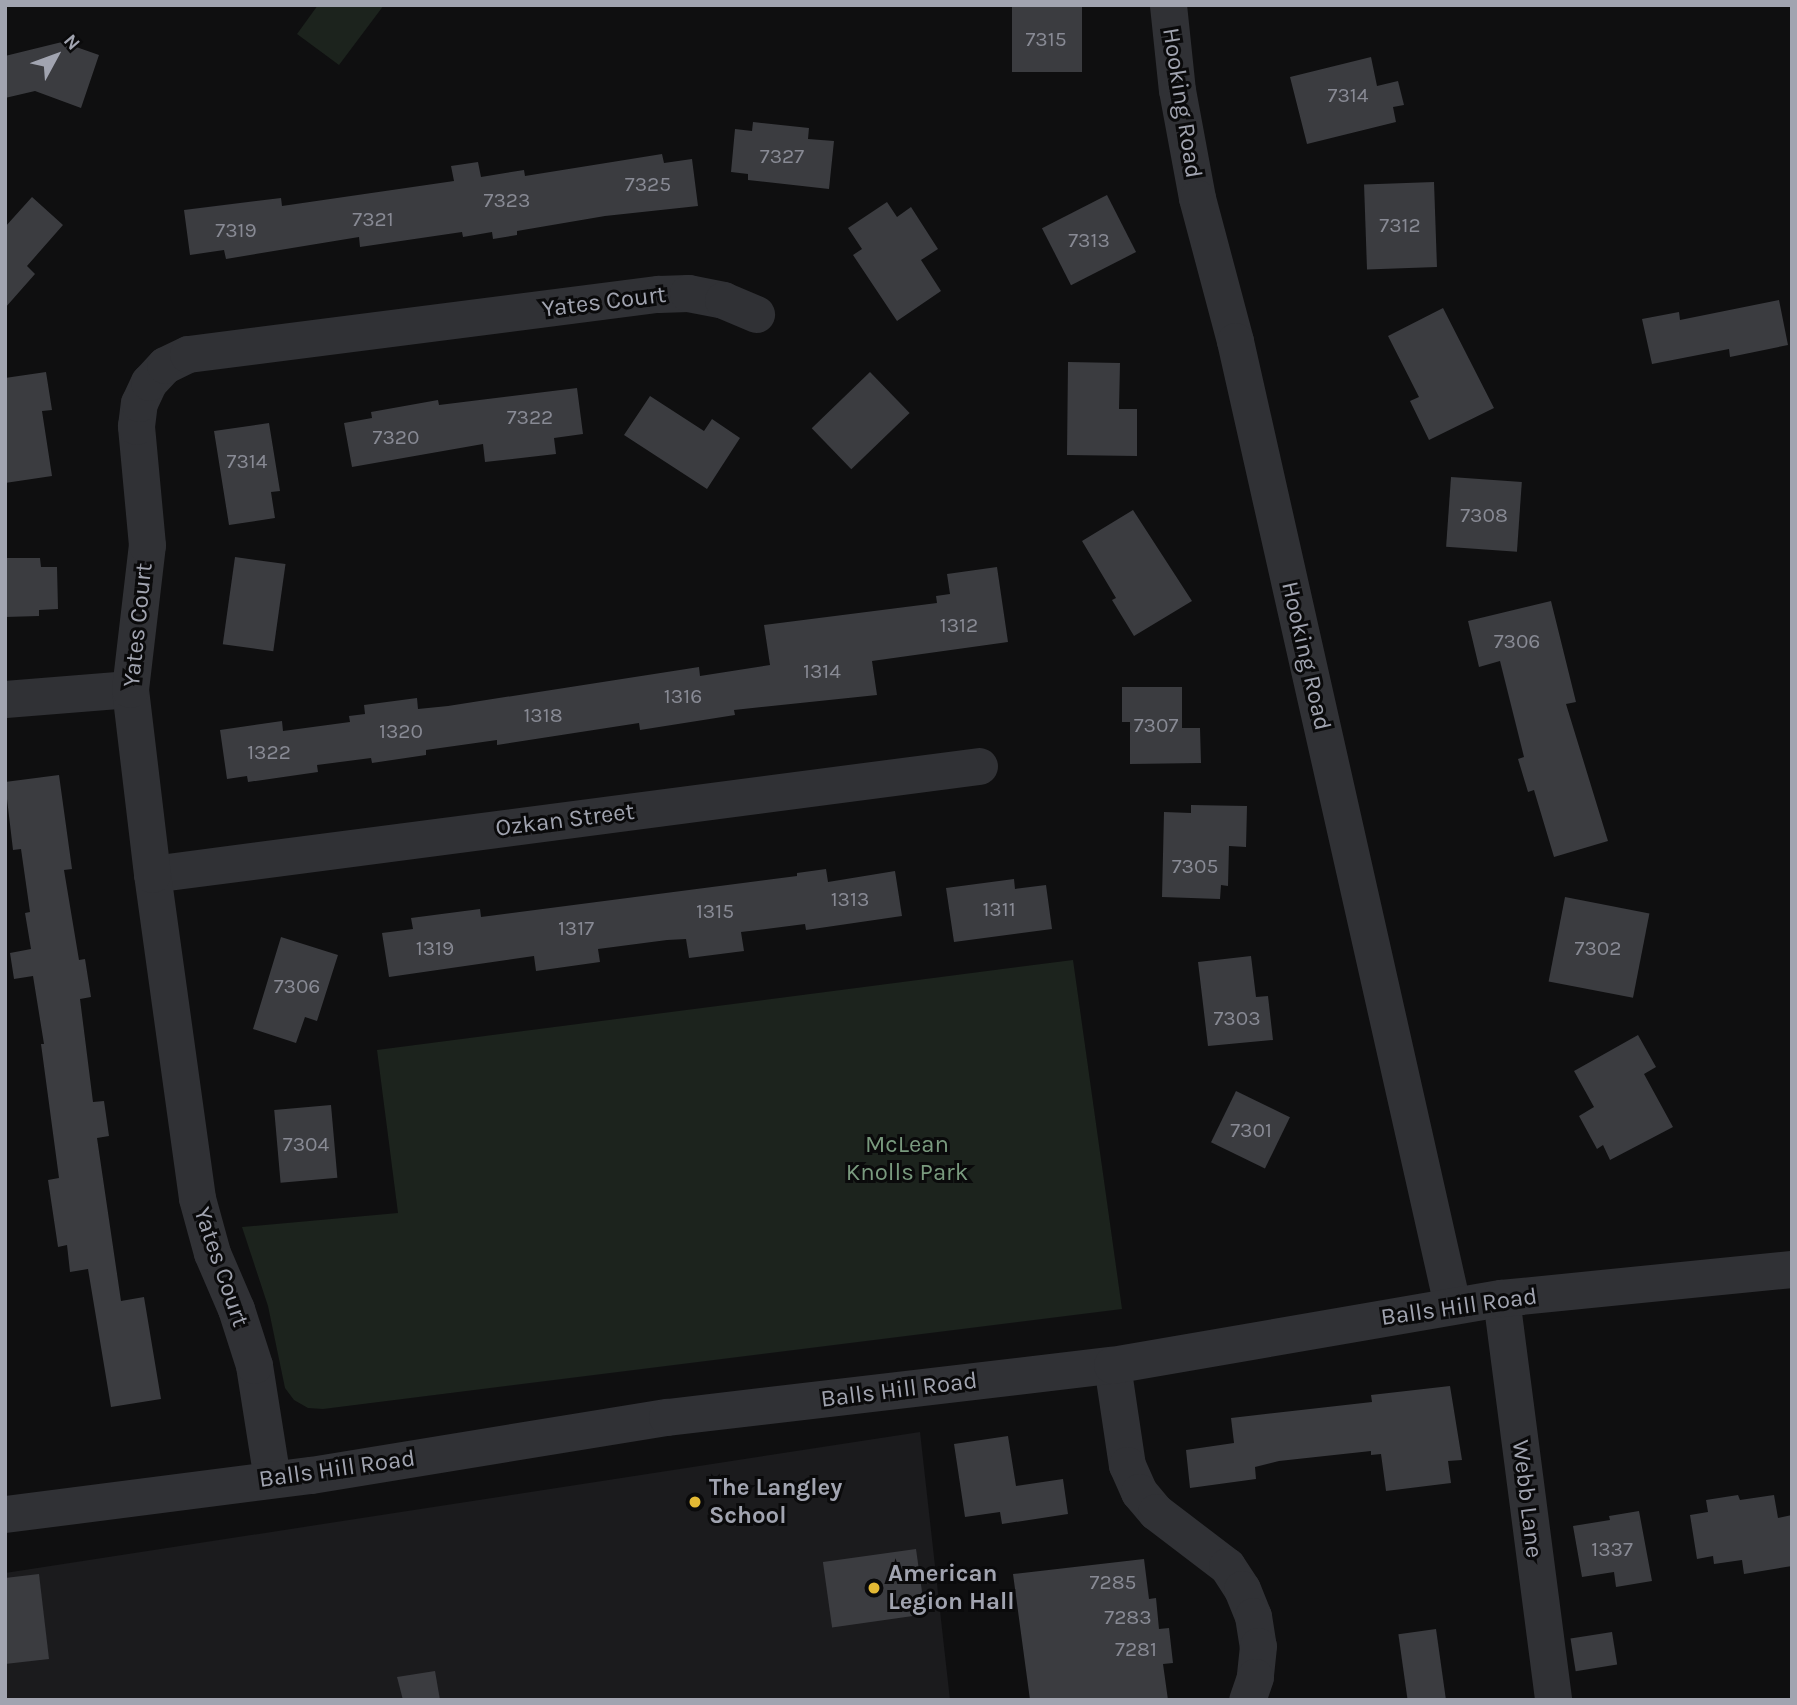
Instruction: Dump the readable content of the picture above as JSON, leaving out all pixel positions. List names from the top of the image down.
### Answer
{
  "streets": {
    "street": [
      "Hooking Road",
      "Yates Court",
      "Ozkan Street",
      "Balls Hill Road",
      "Webb Lane"
    ]
  },
  "crossings": [
    ["Hooking Road", "Balls Hill Road"],
    ["Yates Court", "Ozkan Street"],
    ["Yates Court", "Balls Hill Road"],
    ["Balls Hill Road", "Webb Lane"]
  ],
  "parks": ["McLean Knolls Park"],
  "places": ["The Langley School", "American Legion Hall"],
  "house_numbers": [
    "7315",
    "7314",
    "7327",
    "7325",
    "7323",
    "7321",
    "7312",
    "7319",
    "7313",
    "7322",
    "7320",
    "7314",
    "7308",
    "1312",
    "7306",
    "1314",
    "1316",
    "1318",
    "7307",
    "1320",
    "1322",
    "7305",
    "1313",
    "1311",
    "1315",
    "1317",
    "1319",
    "7302",
    "7306",
    "7303",
    "7301",
    "7304",
    "1337",
    "7285",
    "7283",
    "7281"
  ],
  "north": "top right"
}
